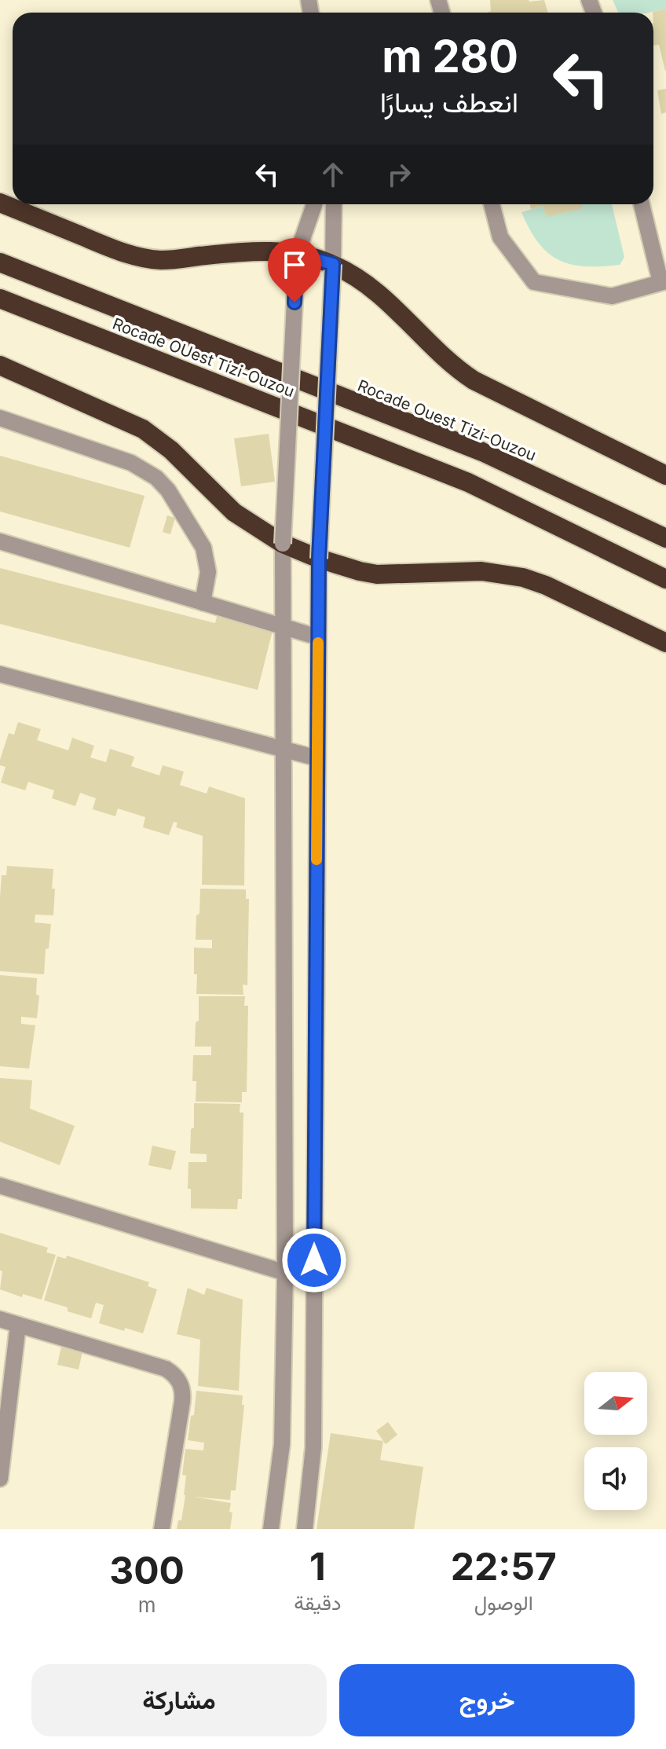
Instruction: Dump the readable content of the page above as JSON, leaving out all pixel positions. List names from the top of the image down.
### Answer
{
  "streets": {
    "highway": ["Rocade OUest Tizi-Ouzou", "Rocade Ouest Tizi-Ouzou"]
  },
  "north": "right",
  "page": {
    "turn": ["280 m", "انعطف يسارًا"],
    "eta": [
      "22:57",
      "الوصول",
      "1",
      "دقيقة",
      "300",
      "m"
    ],
    "buttons": ["خروج", "مشاركة"]
  }
}
